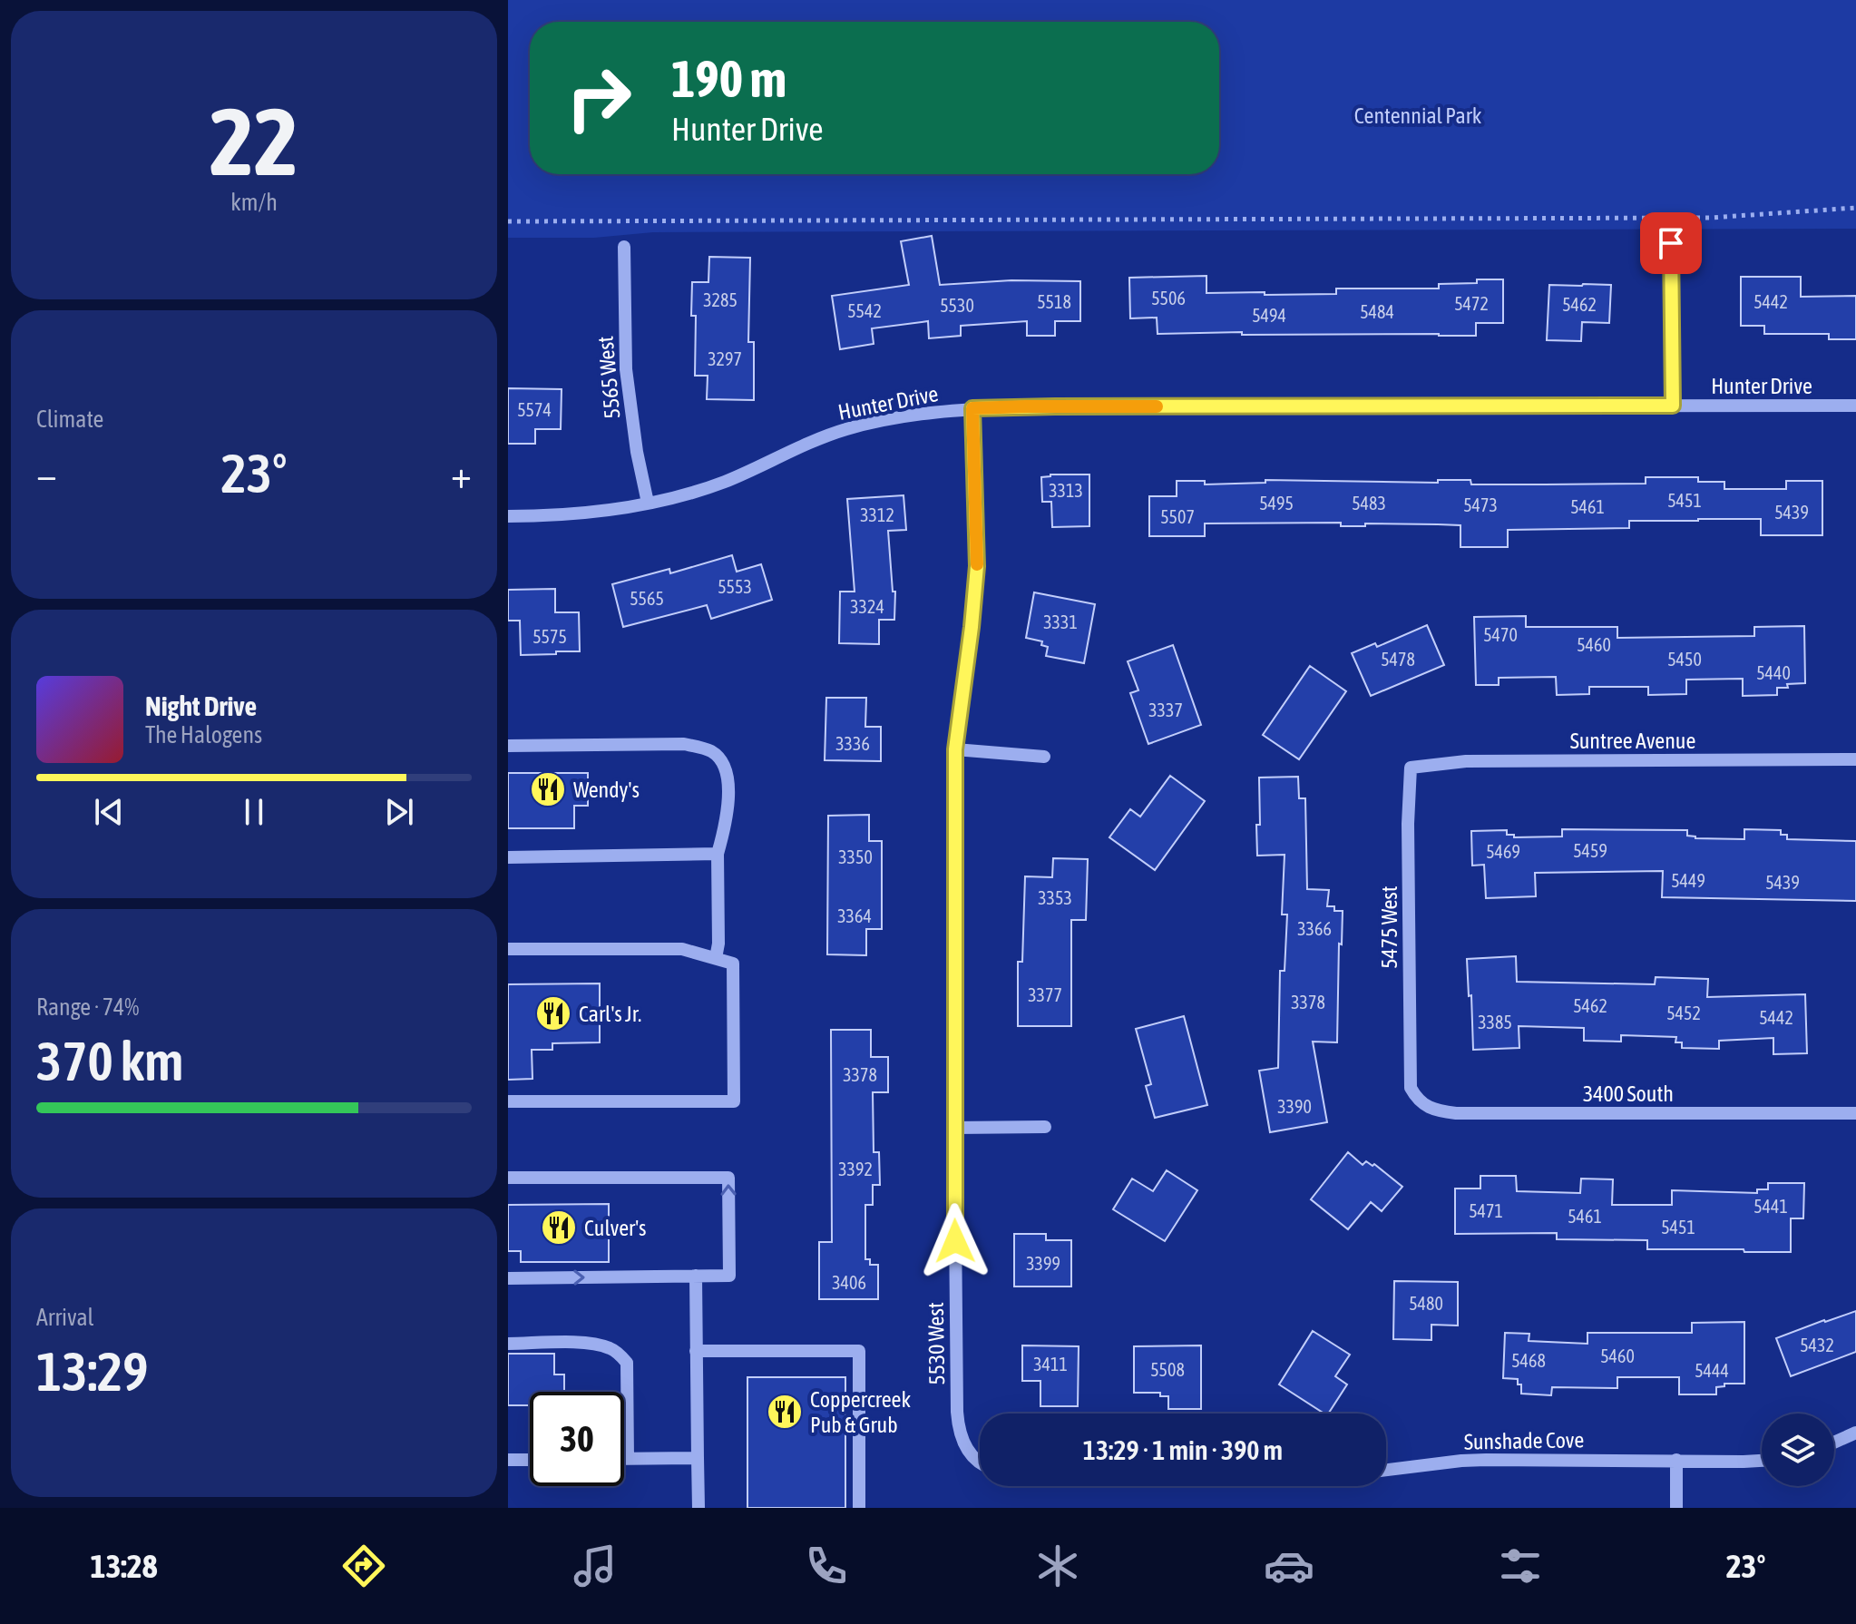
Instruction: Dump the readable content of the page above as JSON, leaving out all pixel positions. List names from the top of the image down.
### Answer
{
  "streets": {
    "street": [
      "5565 West",
      "Hunter Drive",
      "Suntree Avenue",
      "5475 West",
      "3400 South",
      "5530 West",
      "Sunshade Cove"
    ]
  },
  "crossings": [
    ["5565 West", "Hunter Drive"],
    ["Hunter Drive", "5530 West"],
    ["Suntree Avenue", "5475 West"],
    ["5475 West", "3400 South"]
  ],
  "parks": ["Centennial Park"],
  "places": {
    "restaurant": [
      "Wendy's",
      "Carl's Jr.",
      "Culver's",
      "Coppercreek Pub & Grub"
    ]
  },
  "house_numbers": [
    "5506",
    "3285",
    "5518",
    "5442",
    "5472",
    "5462",
    "5530",
    "5542",
    "5484",
    "5494",
    "3297",
    "5574",
    "3313",
    "5451",
    "5495",
    "5483",
    "5473",
    "5461",
    "5439",
    "3312",
    "5507",
    "5553",
    "5565",
    "3324",
    "3331",
    "5470",
    "5575",
    "5460",
    "5478",
    "5450",
    "5440",
    "3337",
    "3336",
    "5459",
    "5469",
    "3350",
    "5449",
    "5439",
    "3353",
    "3364",
    "3366",
    "3377",
    "3378",
    "5462",
    "5452",
    "5442",
    "3385",
    "3378",
    "3390",
    "3392",
    "5441",
    "5471",
    "5461",
    "5451",
    "3399",
    "3406",
    "5480",
    "5432",
    "5460",
    "5468",
    "3411",
    "5508",
    "5444"
  ],
  "page": {
    "tile": [
      ["22", "km/h"],
      "Climate",
      ["Range · 74%", "370 km"],
      ["Arrival", "13:29"]
    ],
    "turn": ["190 m", "Hunter Drive"],
    "heat": ["−", "23°", "+"],
    "song": ["Night Drive", "The Halogens"],
    "limit": "30",
    "trip": "13:29 · 1 min · 390 m",
    "tabs": ["13:28", "23°"]
  }
}
